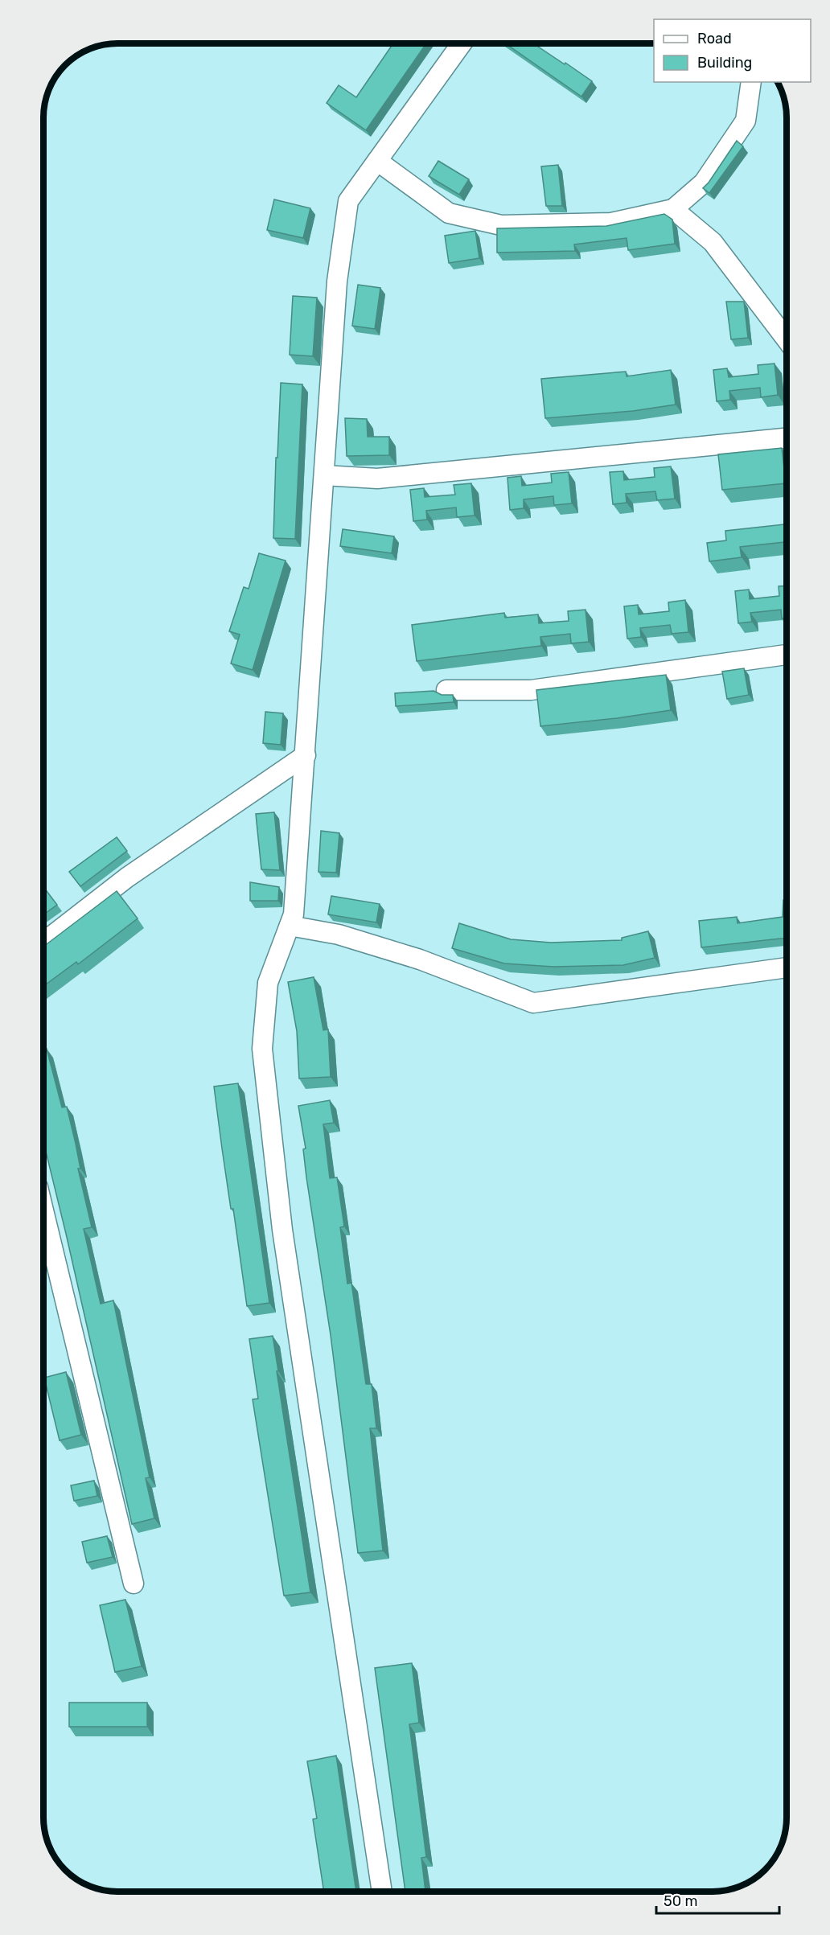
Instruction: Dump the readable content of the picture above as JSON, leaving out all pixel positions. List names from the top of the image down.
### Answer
{
  "legend": ["Road", "Building"],
  "scale_bar": "50 m"
}
